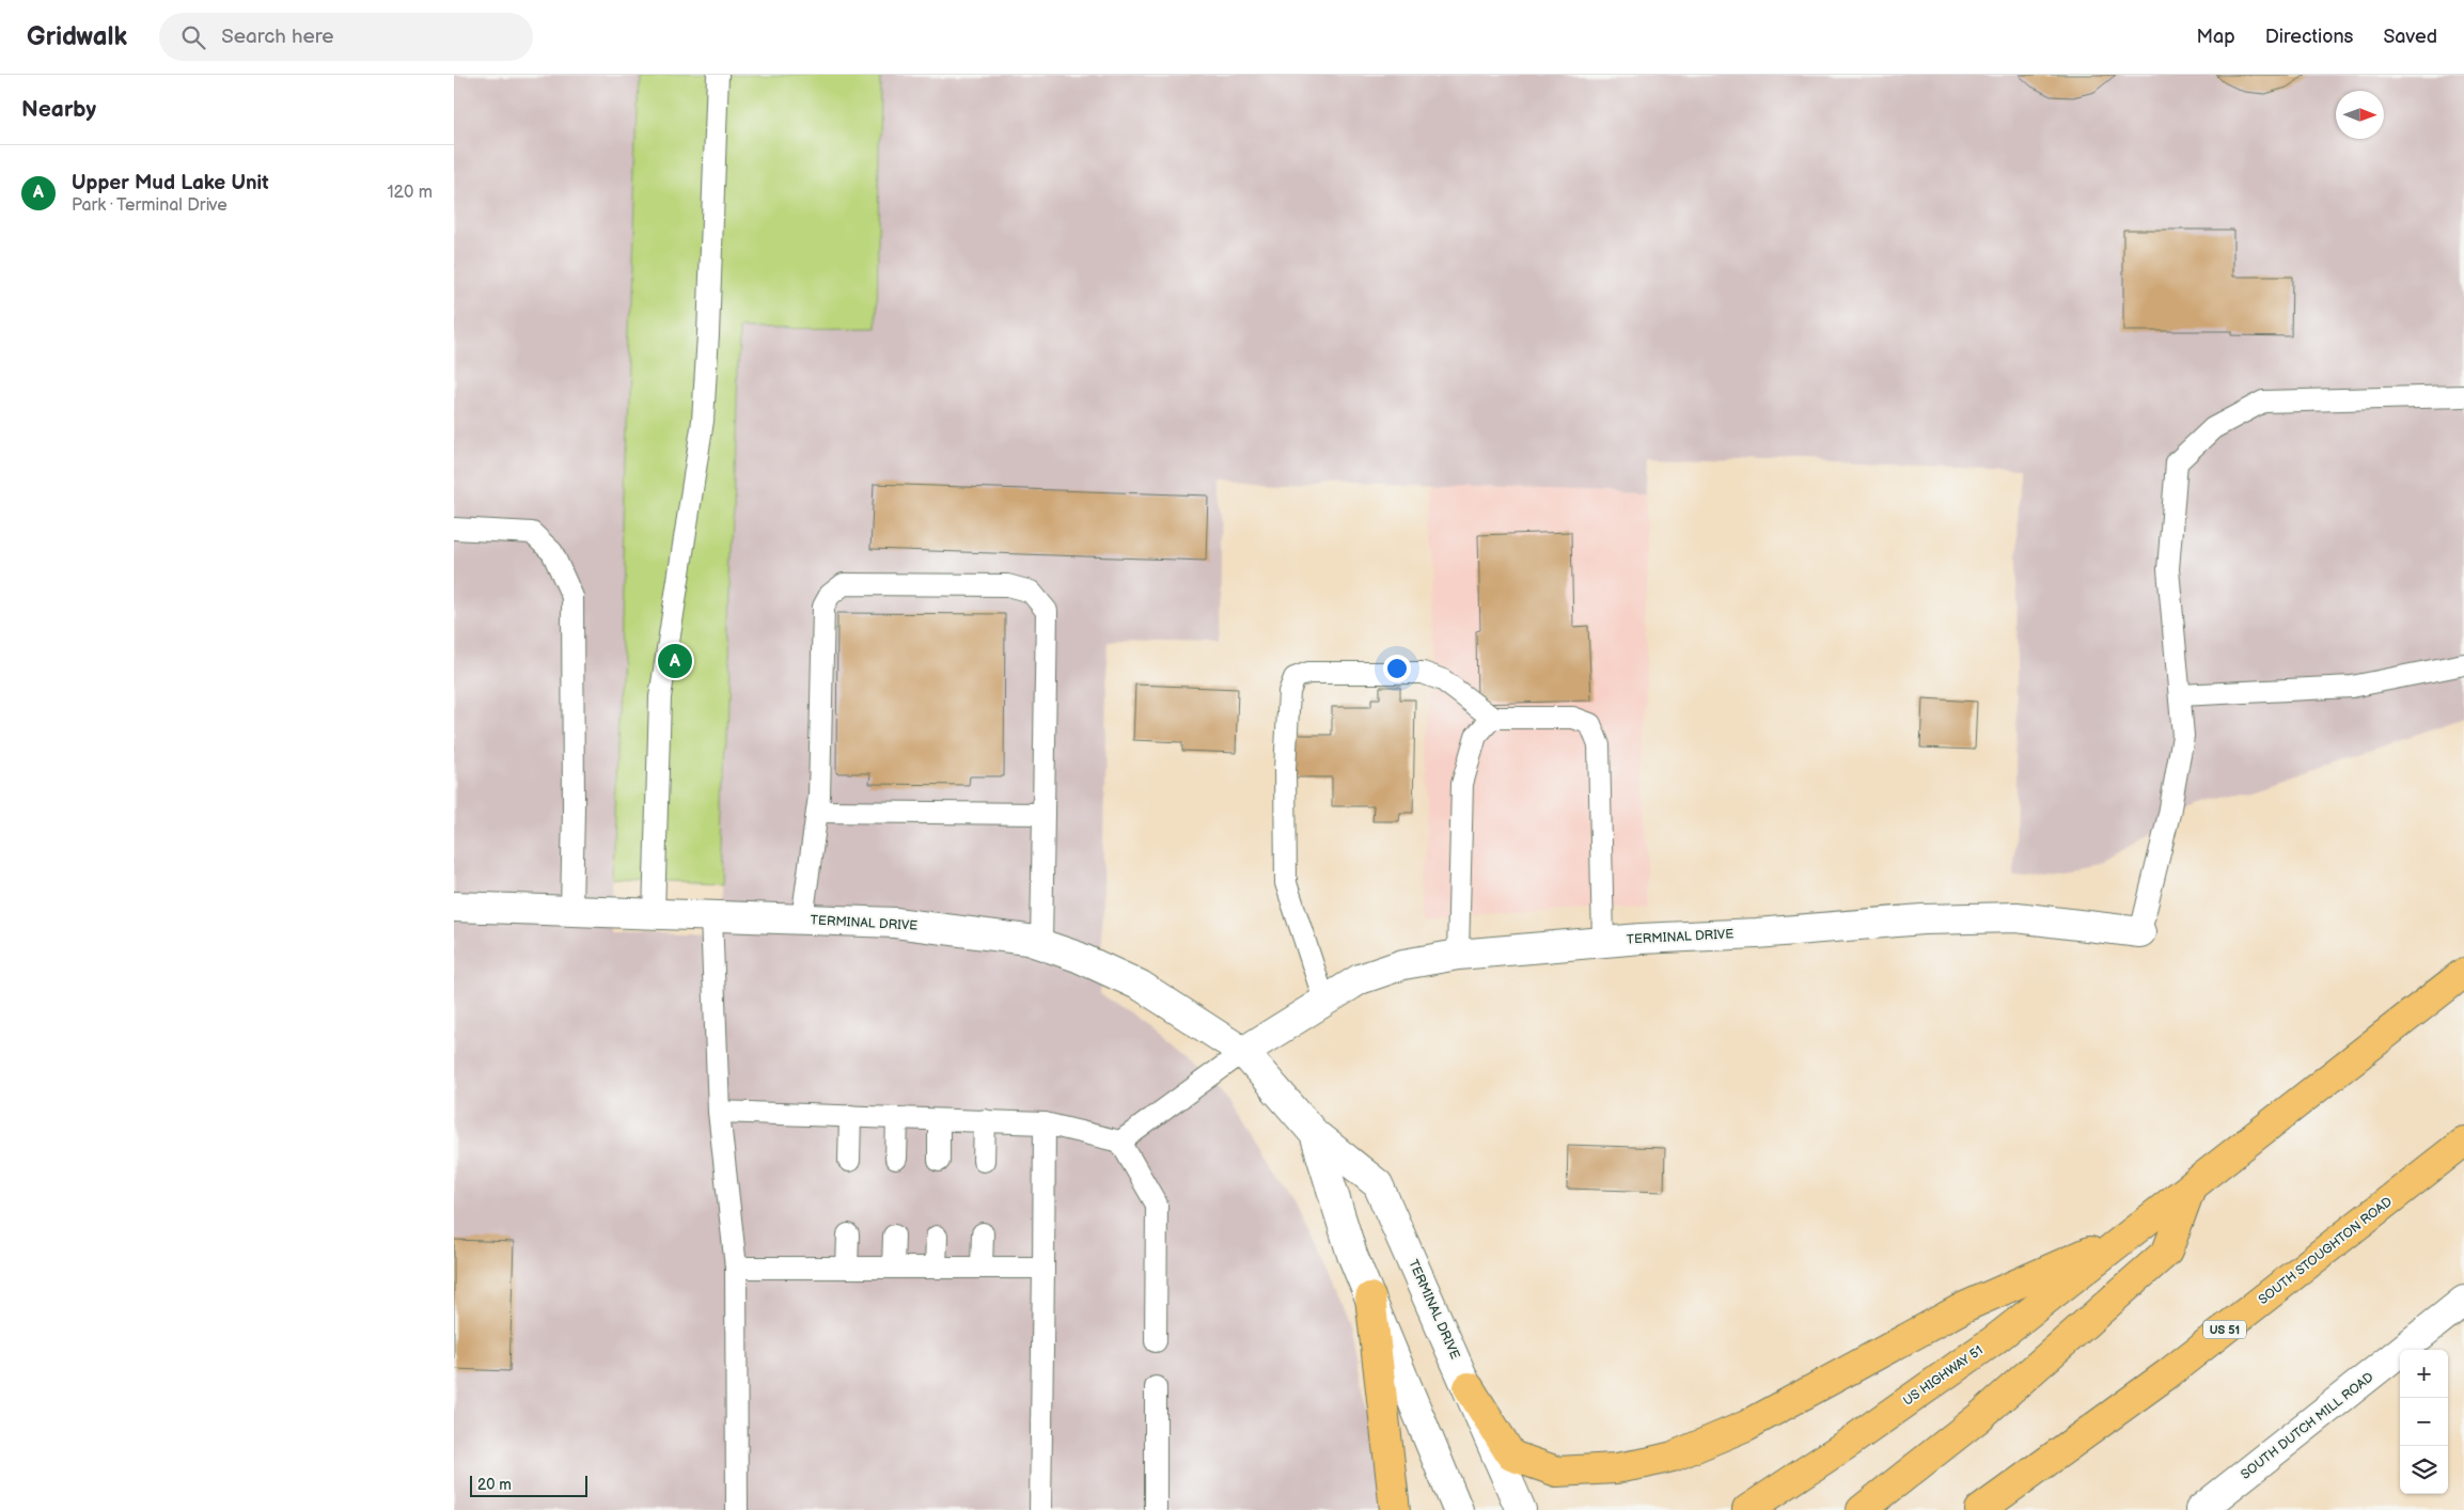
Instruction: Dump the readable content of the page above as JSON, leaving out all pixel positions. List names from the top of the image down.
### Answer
{
  "streets": {
    "main road": ["SOUTH STOUGHTON ROAD", "US 51", "US HIGHWAY 51"],
    "street": ["TERMINAL DRIVE", "SOUTH DUTCH MILL ROAD"]
  },
  "scale_bar": "20 m",
  "north": "right",
  "page": {
    "header": "Gridwalk",
    "search": "Search here",
    "nav": ["Map", "Directions", "Saved"],
    "heading": "Nearby",
    "list": [
      {
        "mark": "A",
        "name": "Upper Mud Lake Unit",
        "note": "Park · Terminal Drive",
        "value": "120 m"
      }
    ],
    "pins": "A",
    "map_buttons": ["+", "−"],
    "scale": "20 m"
  }
}
